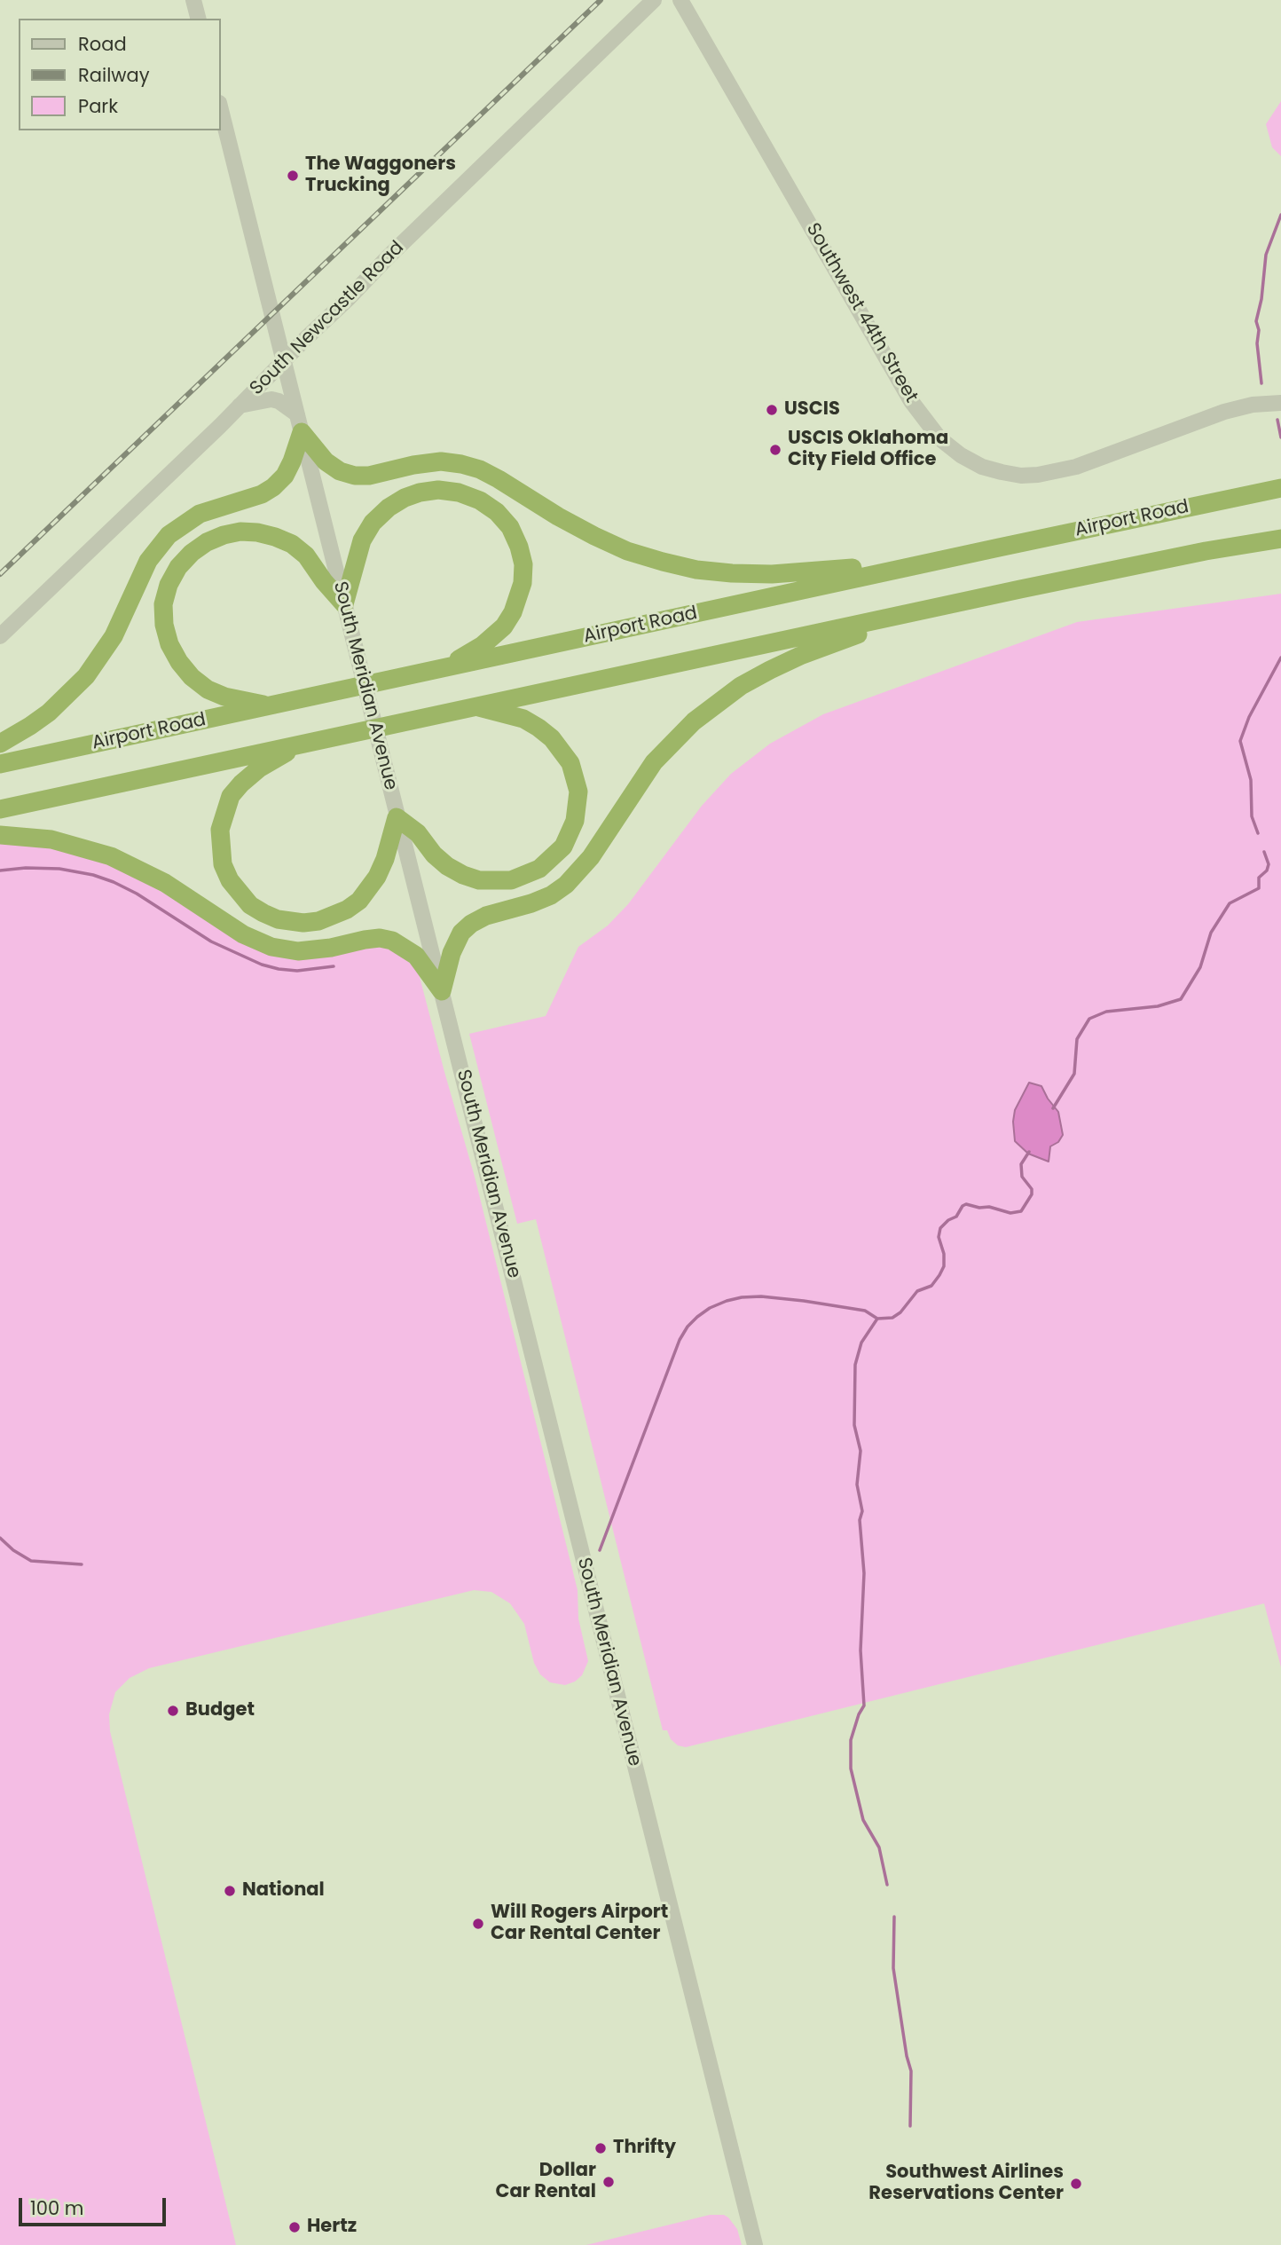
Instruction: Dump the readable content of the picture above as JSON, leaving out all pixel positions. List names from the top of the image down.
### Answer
{
  "streets": {
    "highway": ["Airport Road"],
    "main road": ["Southwest 44th Street", "South Newcastle Road", "South Meridian Avenue"]
  },
  "crossings": [
    ["South Newcastle Road", "South Meridian Avenue"]
  ],
  "places": [
    "The Waggoners Trucking",
    "USCIS",
    "USCIS Oklahoma City Field Office",
    "Budget",
    "National",
    "Will Rogers Airport Car Rental Center",
    "Thrifty",
    "Dollar Car Rental",
    "Southwest Airlines Reservations Center",
    "Hertz"
  ],
  "legend": ["Road", "Railway", "Park"],
  "scale_bar": "100 m"
}
